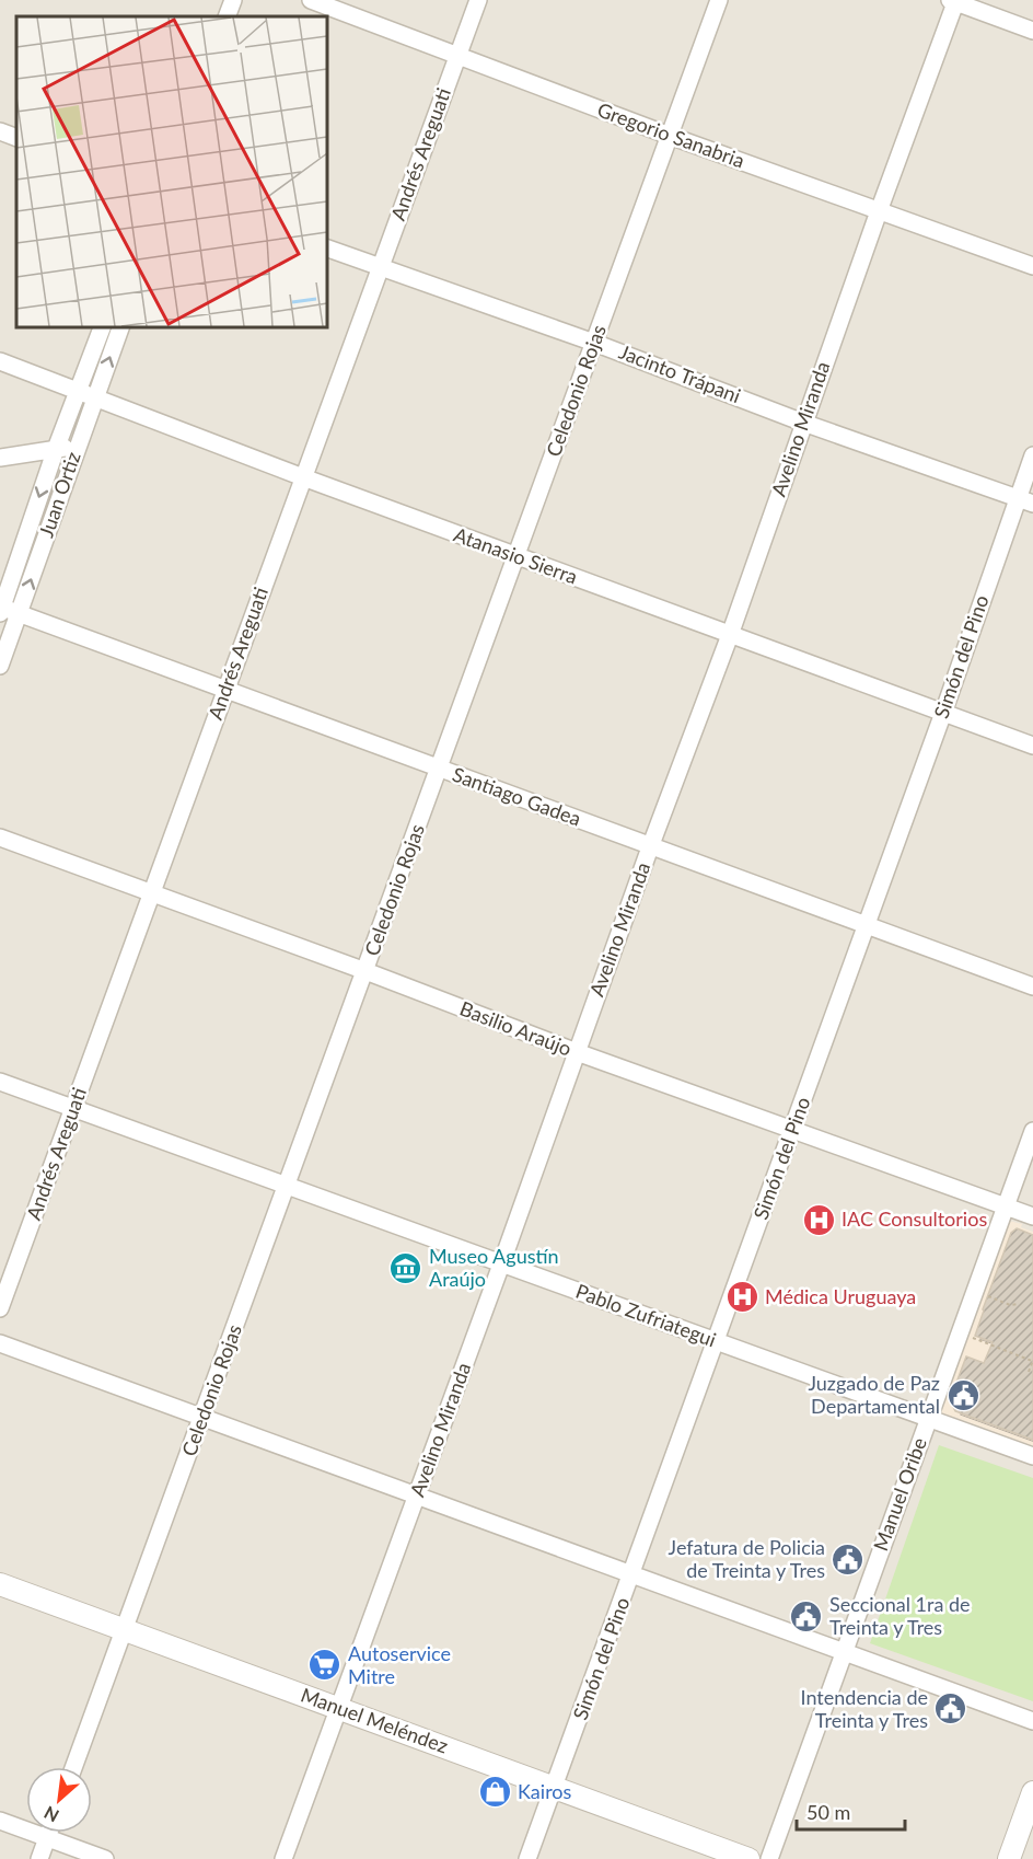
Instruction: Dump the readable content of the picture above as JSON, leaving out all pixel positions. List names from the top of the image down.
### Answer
{
  "streets": {
    "street": [
      "Gregorio Sanabria",
      "Andrés Areguati",
      "Jacinto Trápani",
      "Celedonio Rojas",
      "Avelino Miranda",
      "Juan Ortiz",
      "Atanasio Sierra",
      "Simón del Pino",
      "Santiago Gadea",
      "Basilio Araújo",
      "Pablo Zufriategui",
      "Manuel Oribe",
      "Manuel Meléndez"
    ]
  },
  "crossings": [
    ["Gregorio Sanabria", "Andrés Areguati"],
    ["Gregorio Sanabria", "Celedonio Rojas"],
    ["Gregorio Sanabria", "Avelino Miranda"],
    ["Andrés Areguati", "Jacinto Trápani"],
    ["Andrés Areguati", "Atanasio Sierra"],
    ["Andrés Areguati", "Santiago Gadea"],
    ["Andrés Areguati", "Basilio Araújo"],
    ["Andrés Areguati", "Pablo Zufriategui"],
    ["Jacinto Trápani", "Celedonio Rojas"],
    ["Jacinto Trápani", "Avelino Miranda"],
    ["Jacinto Trápani", "Simón del Pino"],
    ["Celedonio Rojas", "Atanasio Sierra"],
    ["Celedonio Rojas", "Santiago Gadea"],
    ["Celedonio Rojas", "Basilio Araújo"],
    ["Celedonio Rojas", "Pablo Zufriategui"],
    ["Celedonio Rojas", "Manuel Meléndez"],
    ["Avelino Miranda", "Atanasio Sierra"],
    ["Avelino Miranda", "Santiago Gadea"],
    ["Avelino Miranda", "Basilio Araújo"],
    ["Avelino Miranda", "Pablo Zufriategui"],
    ["Avelino Miranda", "Manuel Meléndez"],
    ["Juan Ortiz", "Atanasio Sierra"],
    ["Juan Ortiz", "Santiago Gadea"],
    ["Atanasio Sierra", "Simón del Pino"],
    ["Simón del Pino", "Santiago Gadea"],
    ["Simón del Pino", "Basilio Araújo"],
    ["Simón del Pino", "Pablo Zufriategui"],
    ["Simón del Pino", "Manuel Meléndez"],
    ["Basilio Araújo", "Manuel Oribe"],
    ["Pablo Zufriategui", "Manuel Oribe"]
  ],
  "places": {
    "hospital": ["IAC Consultorios", "Médica Uruguaya"],
    "museum": ["Museo Agustín Araújo"],
    "public building": [
      "Juzgado de Paz Departamental",
      "Jefatura de Policia de Treinta y Tres",
      "Seccional 1ra de Treinta y Tres",
      "Intendencia de Treinta y Tres"
    ],
    "supermarket": ["Autoservice Mitre"],
    "shop": ["Kairos"]
  },
  "scale_bar": "50 m",
  "north": "bottom left"
}
